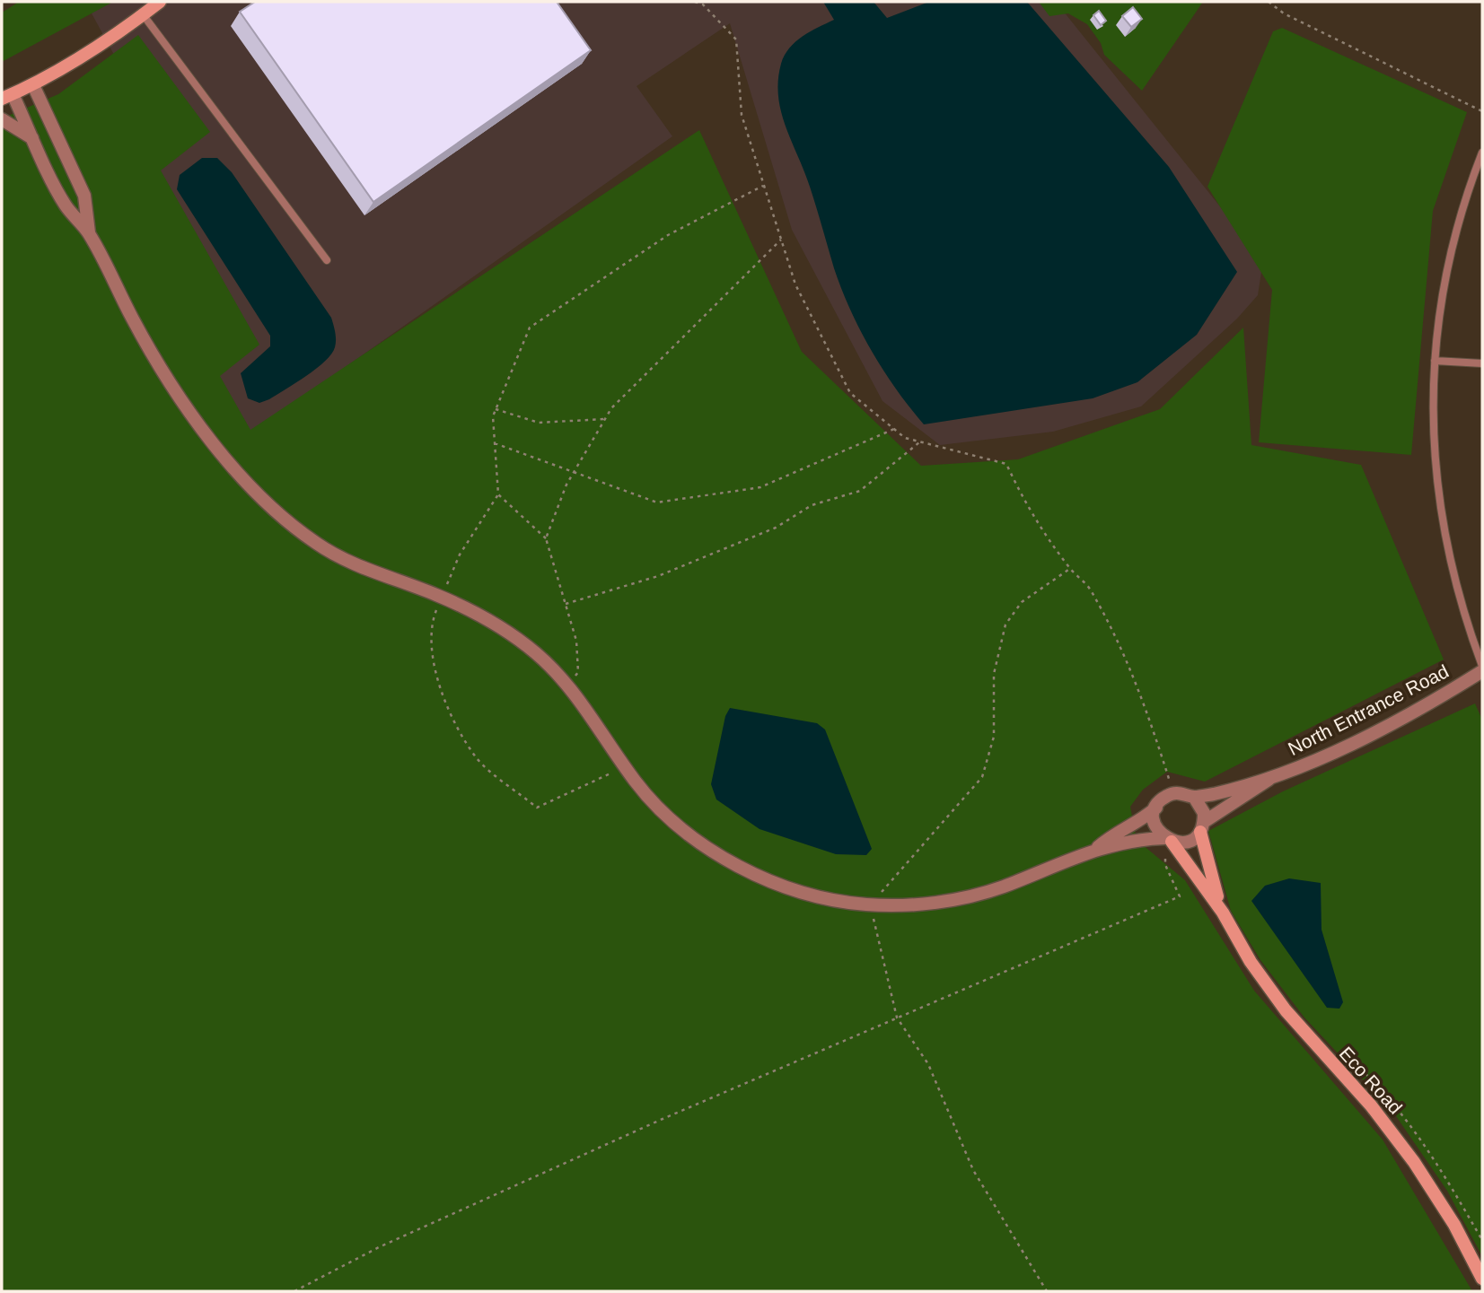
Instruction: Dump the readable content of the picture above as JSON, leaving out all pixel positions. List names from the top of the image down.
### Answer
{
  "streets": {
    "street": ["North Entrance Road", "Eco Road"]
  }
}
